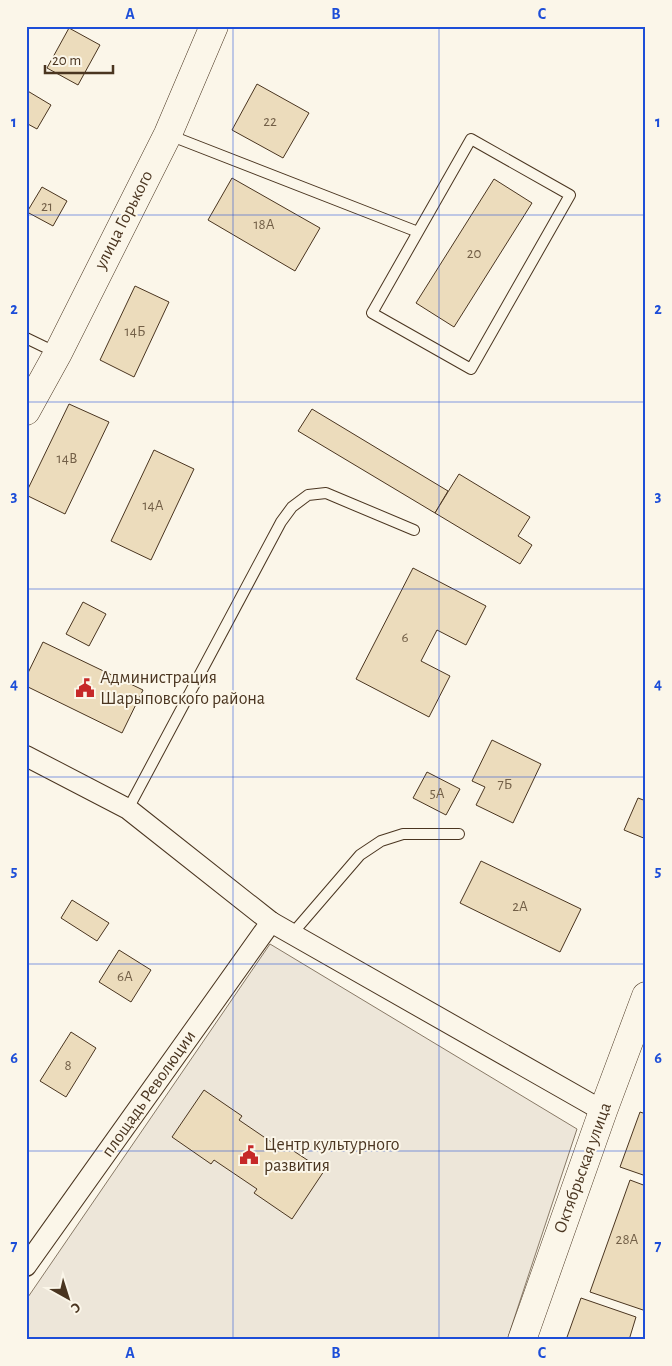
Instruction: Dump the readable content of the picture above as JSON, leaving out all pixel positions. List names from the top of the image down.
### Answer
{
  "streets": {
    "main road": ["улица Горького", "Октябрьская улица"],
    "street": ["площадь Революции"]
  },
  "places": {
    "public building": ["Администрация Шарыповского района", "Центр культурного развития"]
  },
  "house_numbers": [
    "22",
    "21",
    "18А",
    "20",
    "14Б",
    "14В",
    "14А",
    "6",
    "7Б",
    "5А",
    "2А",
    "6А",
    "8",
    "28А"
  ],
  "scale_bar": "20 m",
  "north": "bottom right",
  "grid": {
    "columns": ["A", "B", "C"],
    "rows": [
      "1",
      "2",
      "3",
      "4",
      "5",
      "6",
      "7"
    ]
  }
}
